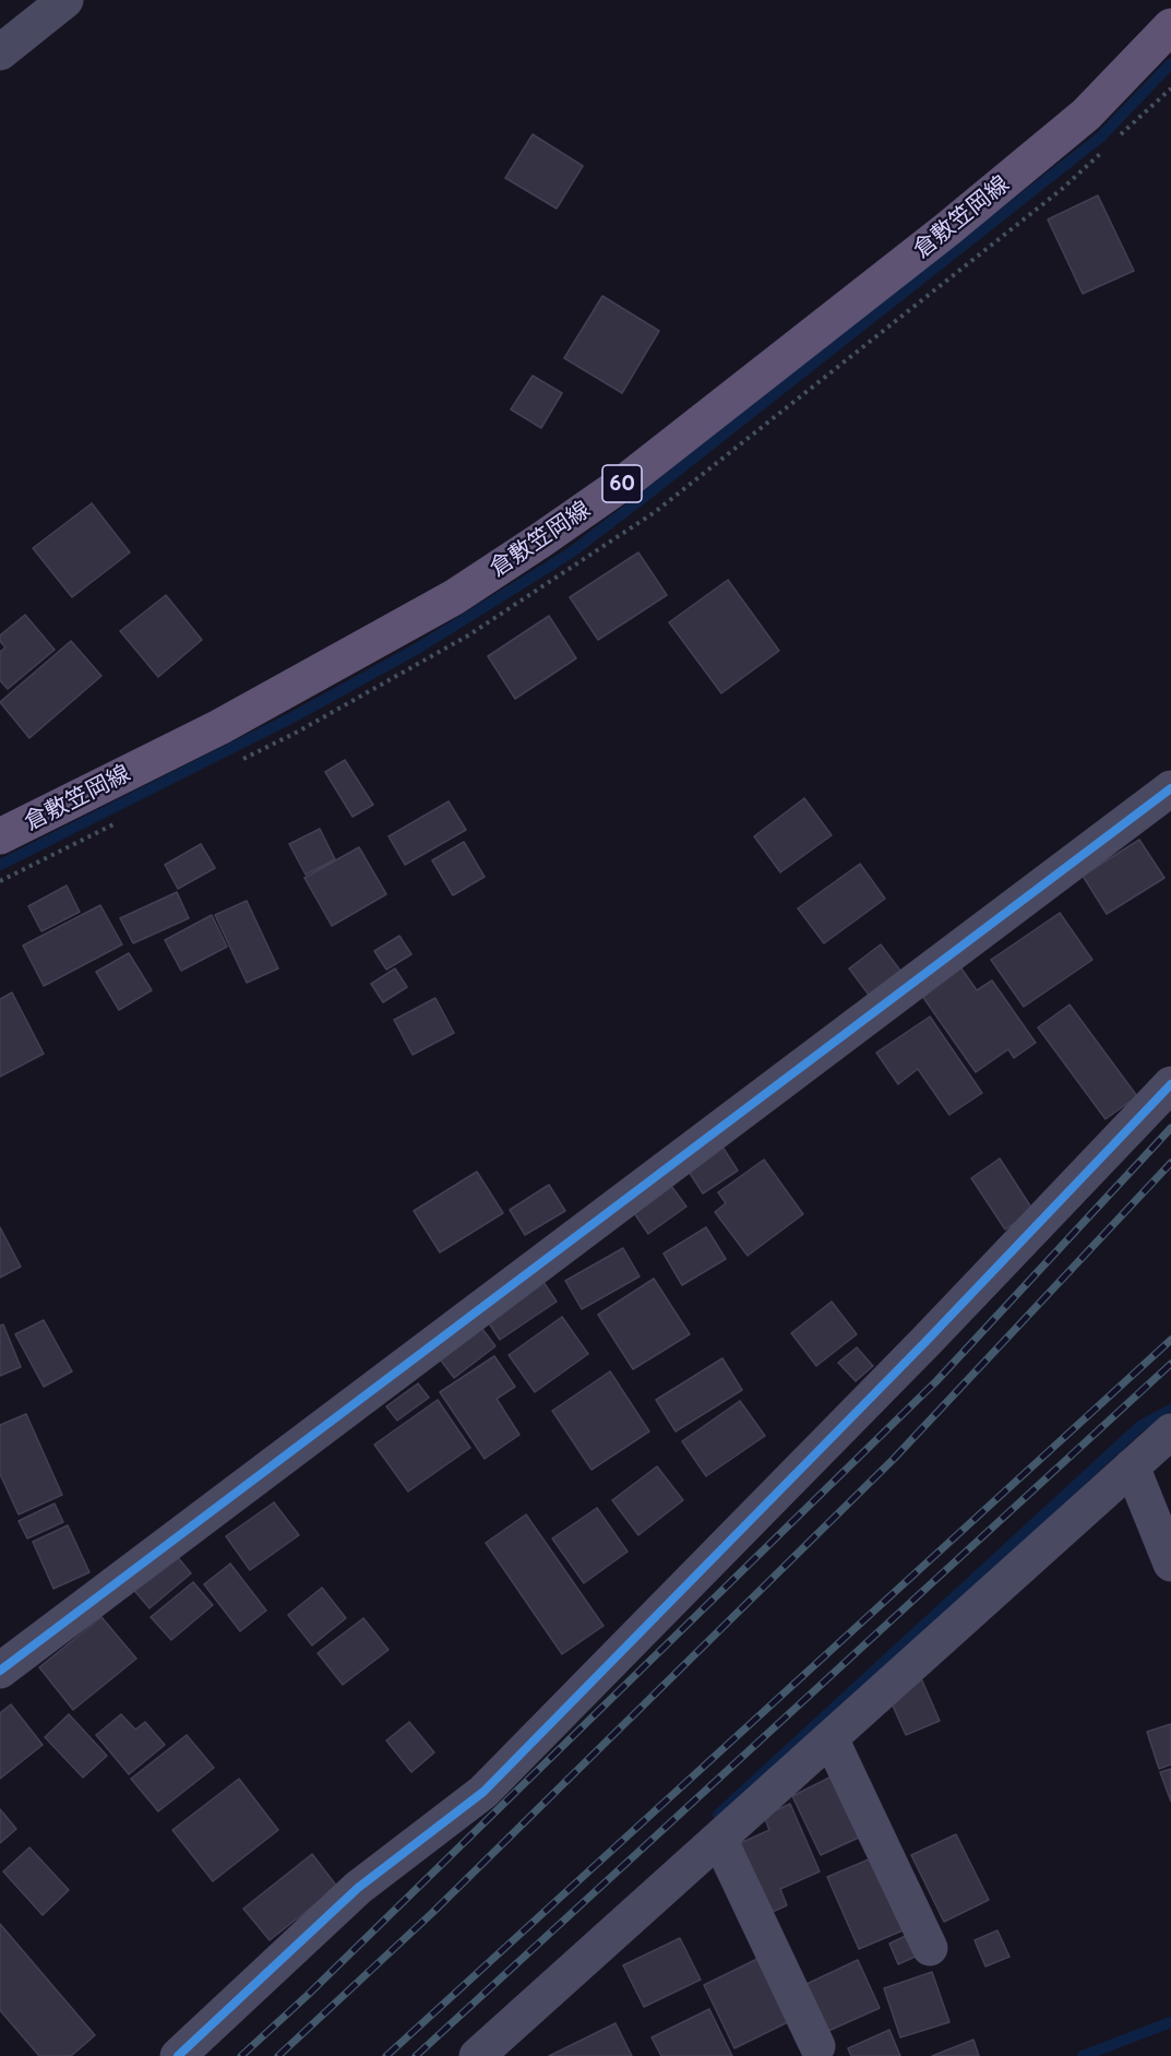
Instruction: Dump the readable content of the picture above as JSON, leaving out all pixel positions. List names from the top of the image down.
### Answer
{
  "streets": {
    "main road": ["倉敷笠岡線", "60"]
  }
}
